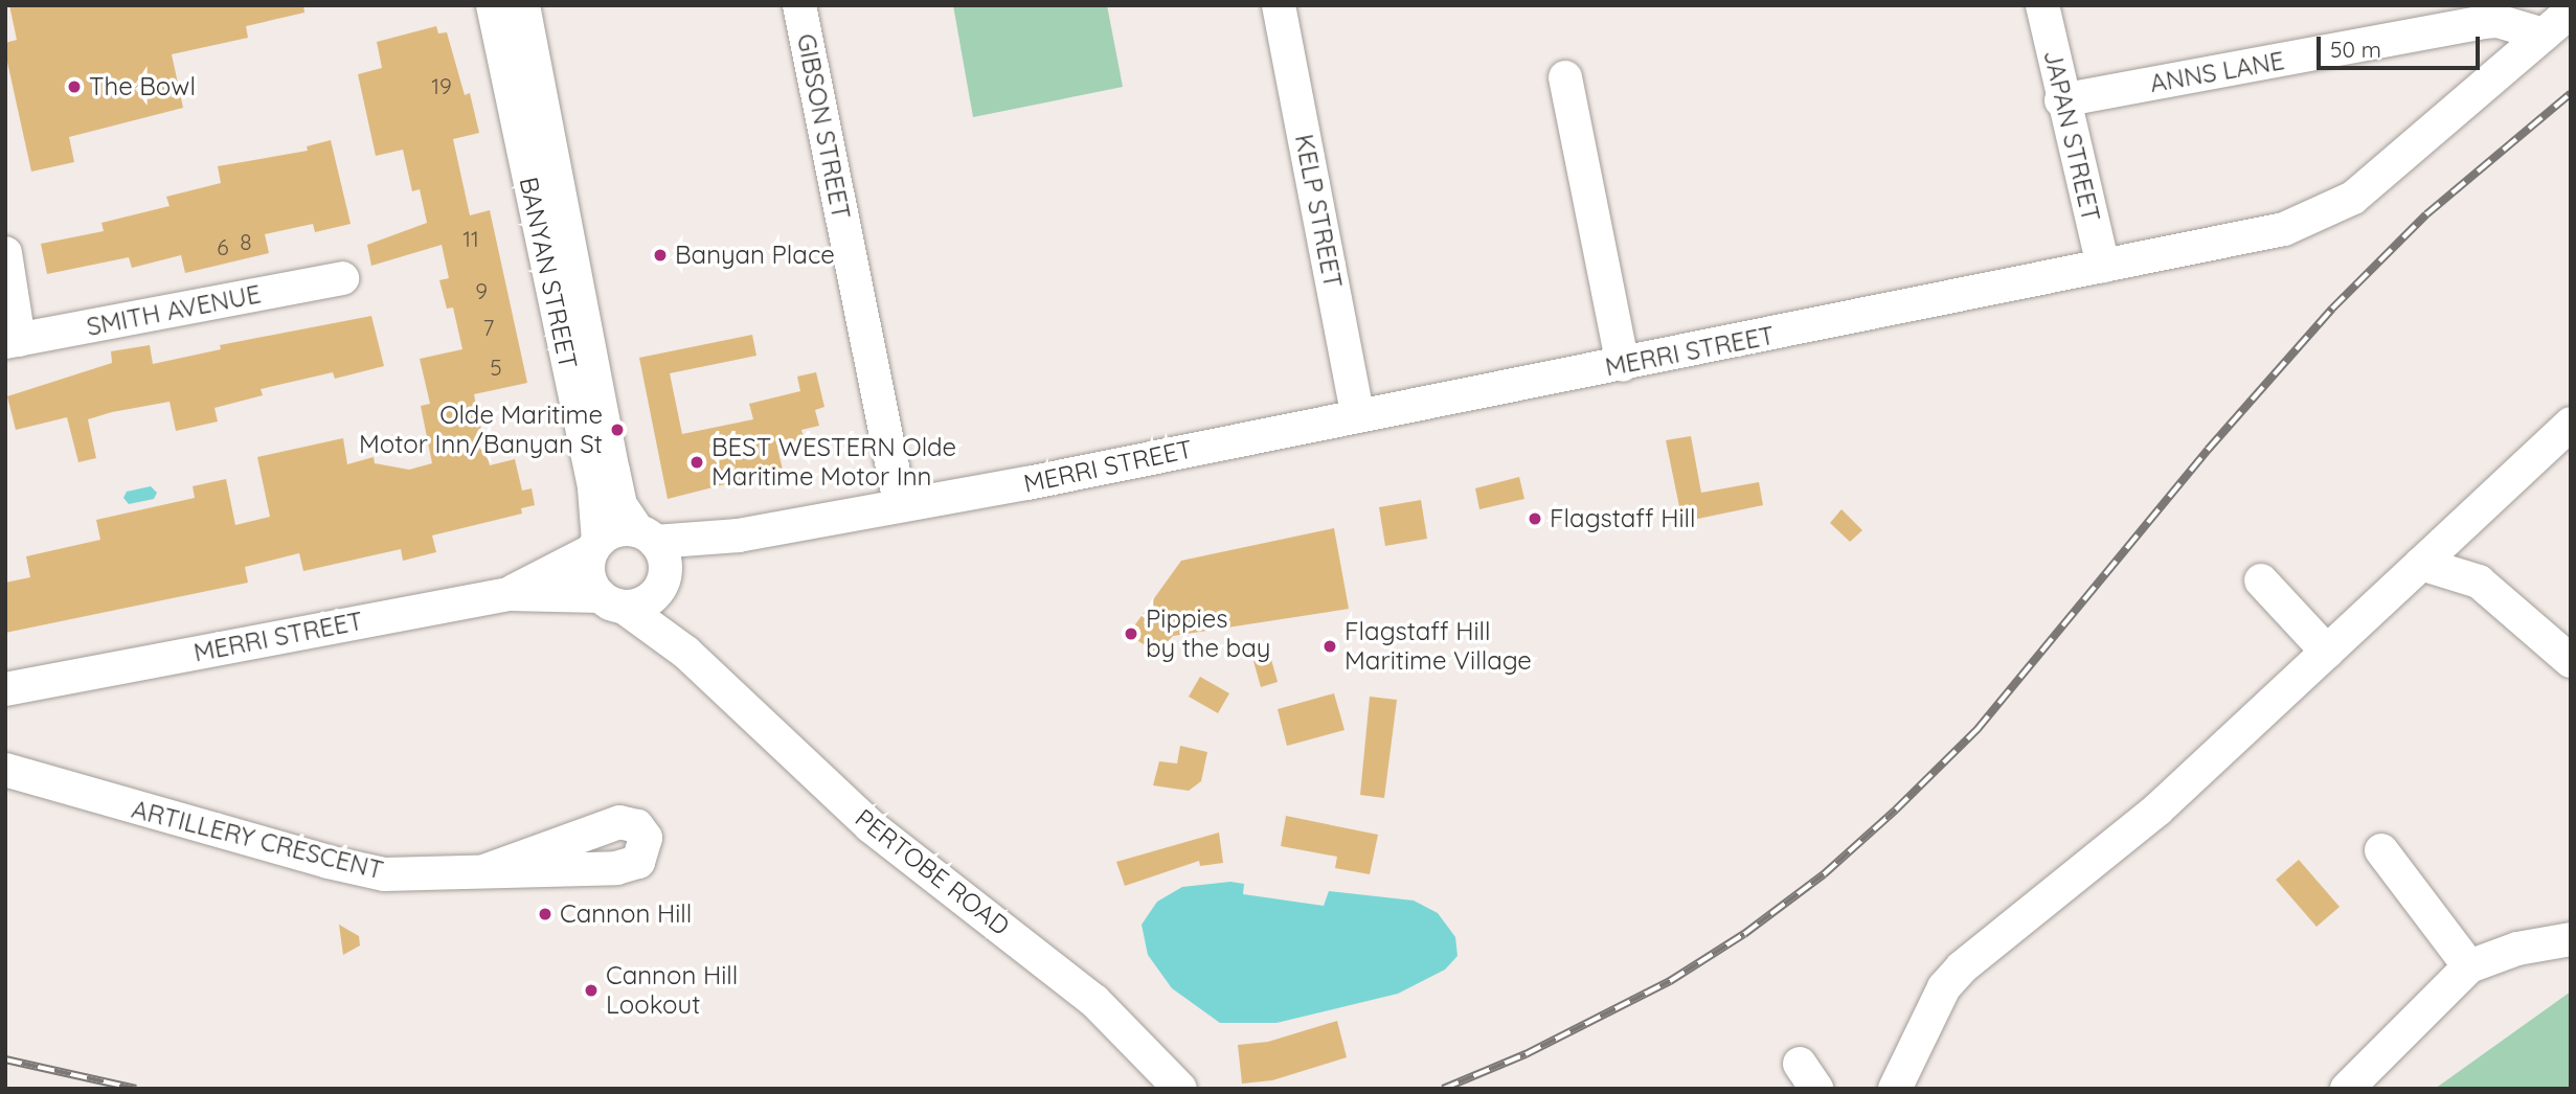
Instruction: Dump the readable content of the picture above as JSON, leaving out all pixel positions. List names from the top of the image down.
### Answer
{
  "streets": {
    "street": [
      "ANNS LANE",
      "GIBSON STREET",
      "JAPAN STREET",
      "KELP STREET",
      "BANYAN STREET",
      "SMITH AVENUE",
      "MERRI STREET",
      "ARTILLERY CRESCENT",
      "PERTOBE ROAD"
    ]
  },
  "crossings": [
    ["ANNS LANE", "JAPAN STREET"],
    ["ANNS LANE", "MERRI STREET"],
    ["GIBSON STREET", "MERRI STREET"],
    ["JAPAN STREET", "MERRI STREET"],
    ["KELP STREET", "MERRI STREET"],
    ["BANYAN STREET", "MERRI STREET"],
    ["BANYAN STREET", "PERTOBE ROAD"],
    ["MERRI STREET", "PERTOBE ROAD"]
  ],
  "places": [
    "The Bowl",
    "Banyan Place",
    "Olde Maritime Motor Inn/Banyan St",
    "BEST WESTERN Olde Maritime Motor Inn",
    "Flagstaff Hill",
    "Pippies by the bay",
    "Flagstaff Hill Maritime Village",
    "Cannon Hill",
    "Cannon Hill Lookout"
  ],
  "house_numbers": [
    "19",
    "11",
    "8",
    "6",
    "9",
    "7",
    "5"
  ],
  "scale_bar": "50 m"
}
